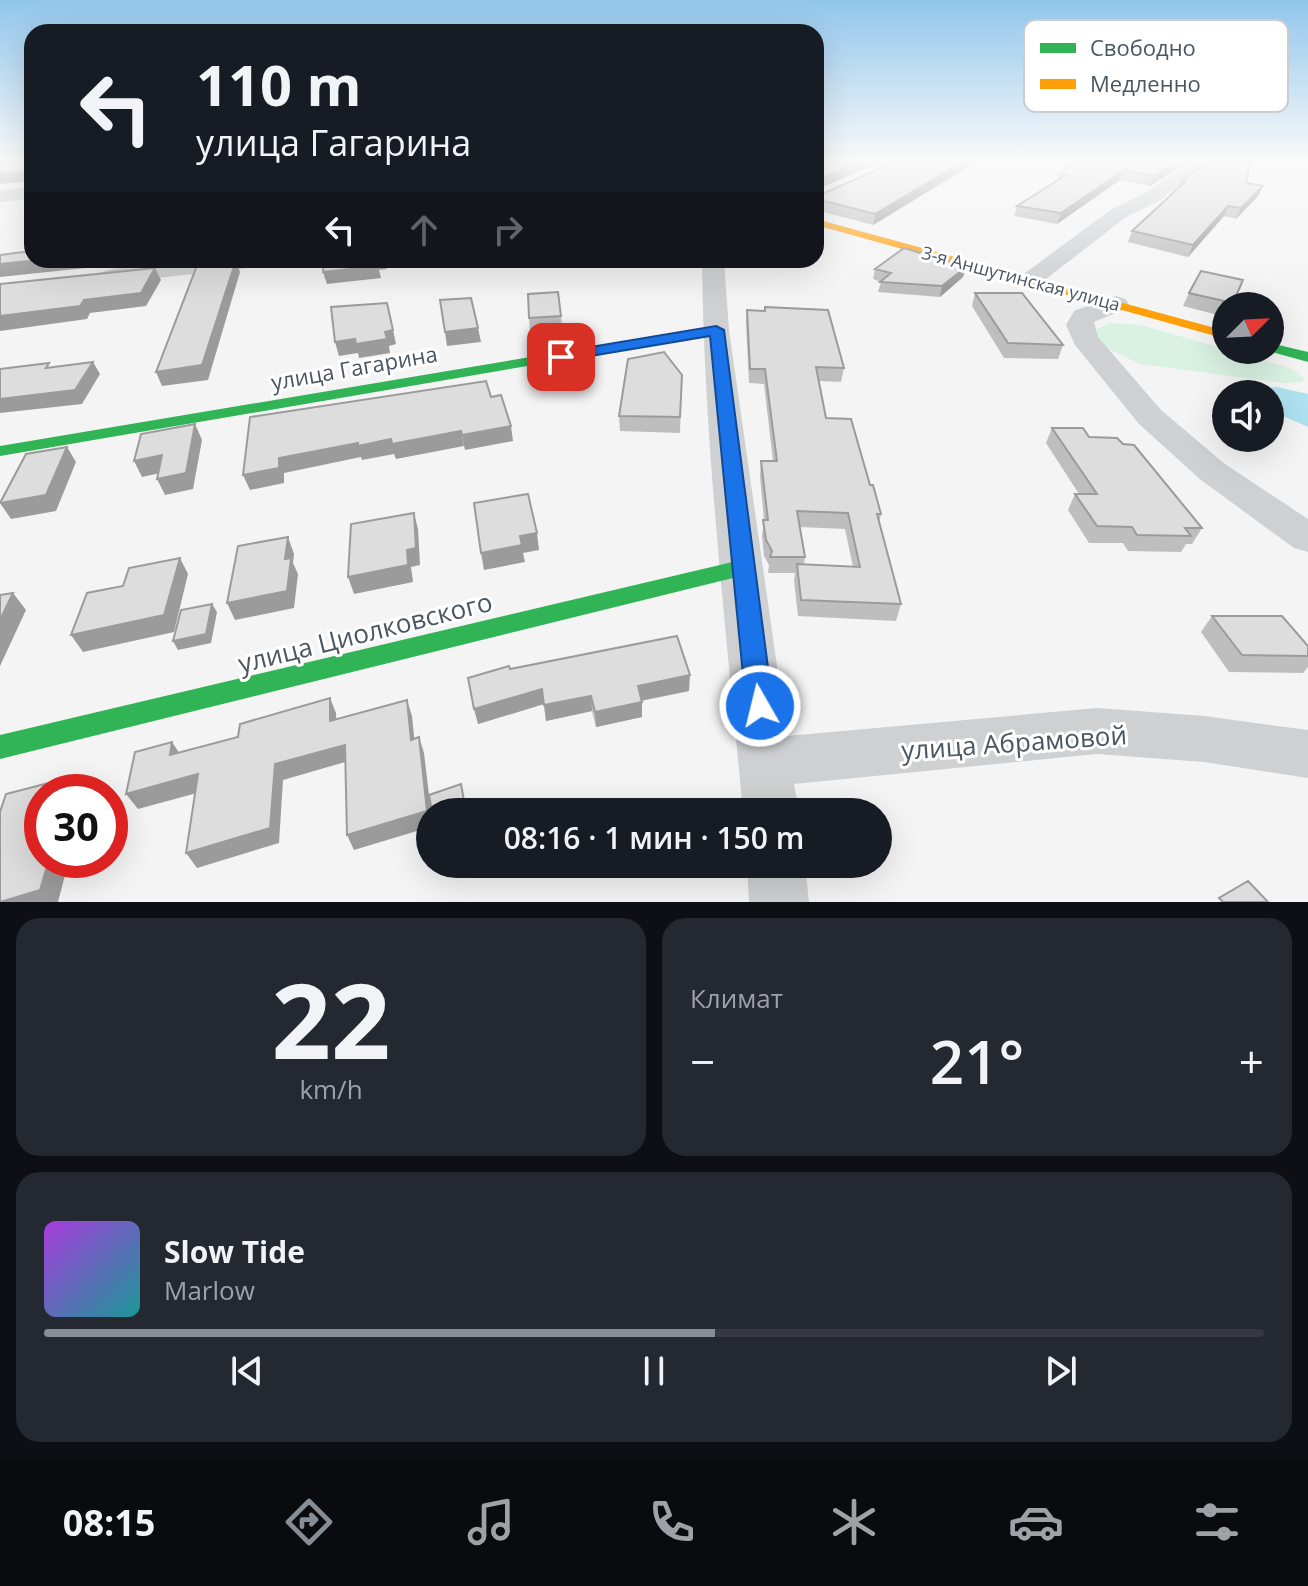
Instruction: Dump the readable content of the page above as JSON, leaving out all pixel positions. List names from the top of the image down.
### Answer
{
  "streets": {
    "street": [
      "3-я Аншутинская улица",
      "улица Гагарина",
      "улица Циолковского",
      "улица Абрамовой"
    ]
  },
  "legend": ["Свободно", "Медленно"],
  "north": "top right",
  "page": {
    "turn": ["110 m", "улица Гагарина"],
    "limit": "30",
    "trip": "08:16 · 1 мин · 150 m",
    "tile": [
      ["22", "km/h"],
      "Климат"
    ],
    "heat": ["−", "21°", "+"],
    "song": ["Slow Tide", "Marlow"],
    "tabs": "08:15"
  }
}
